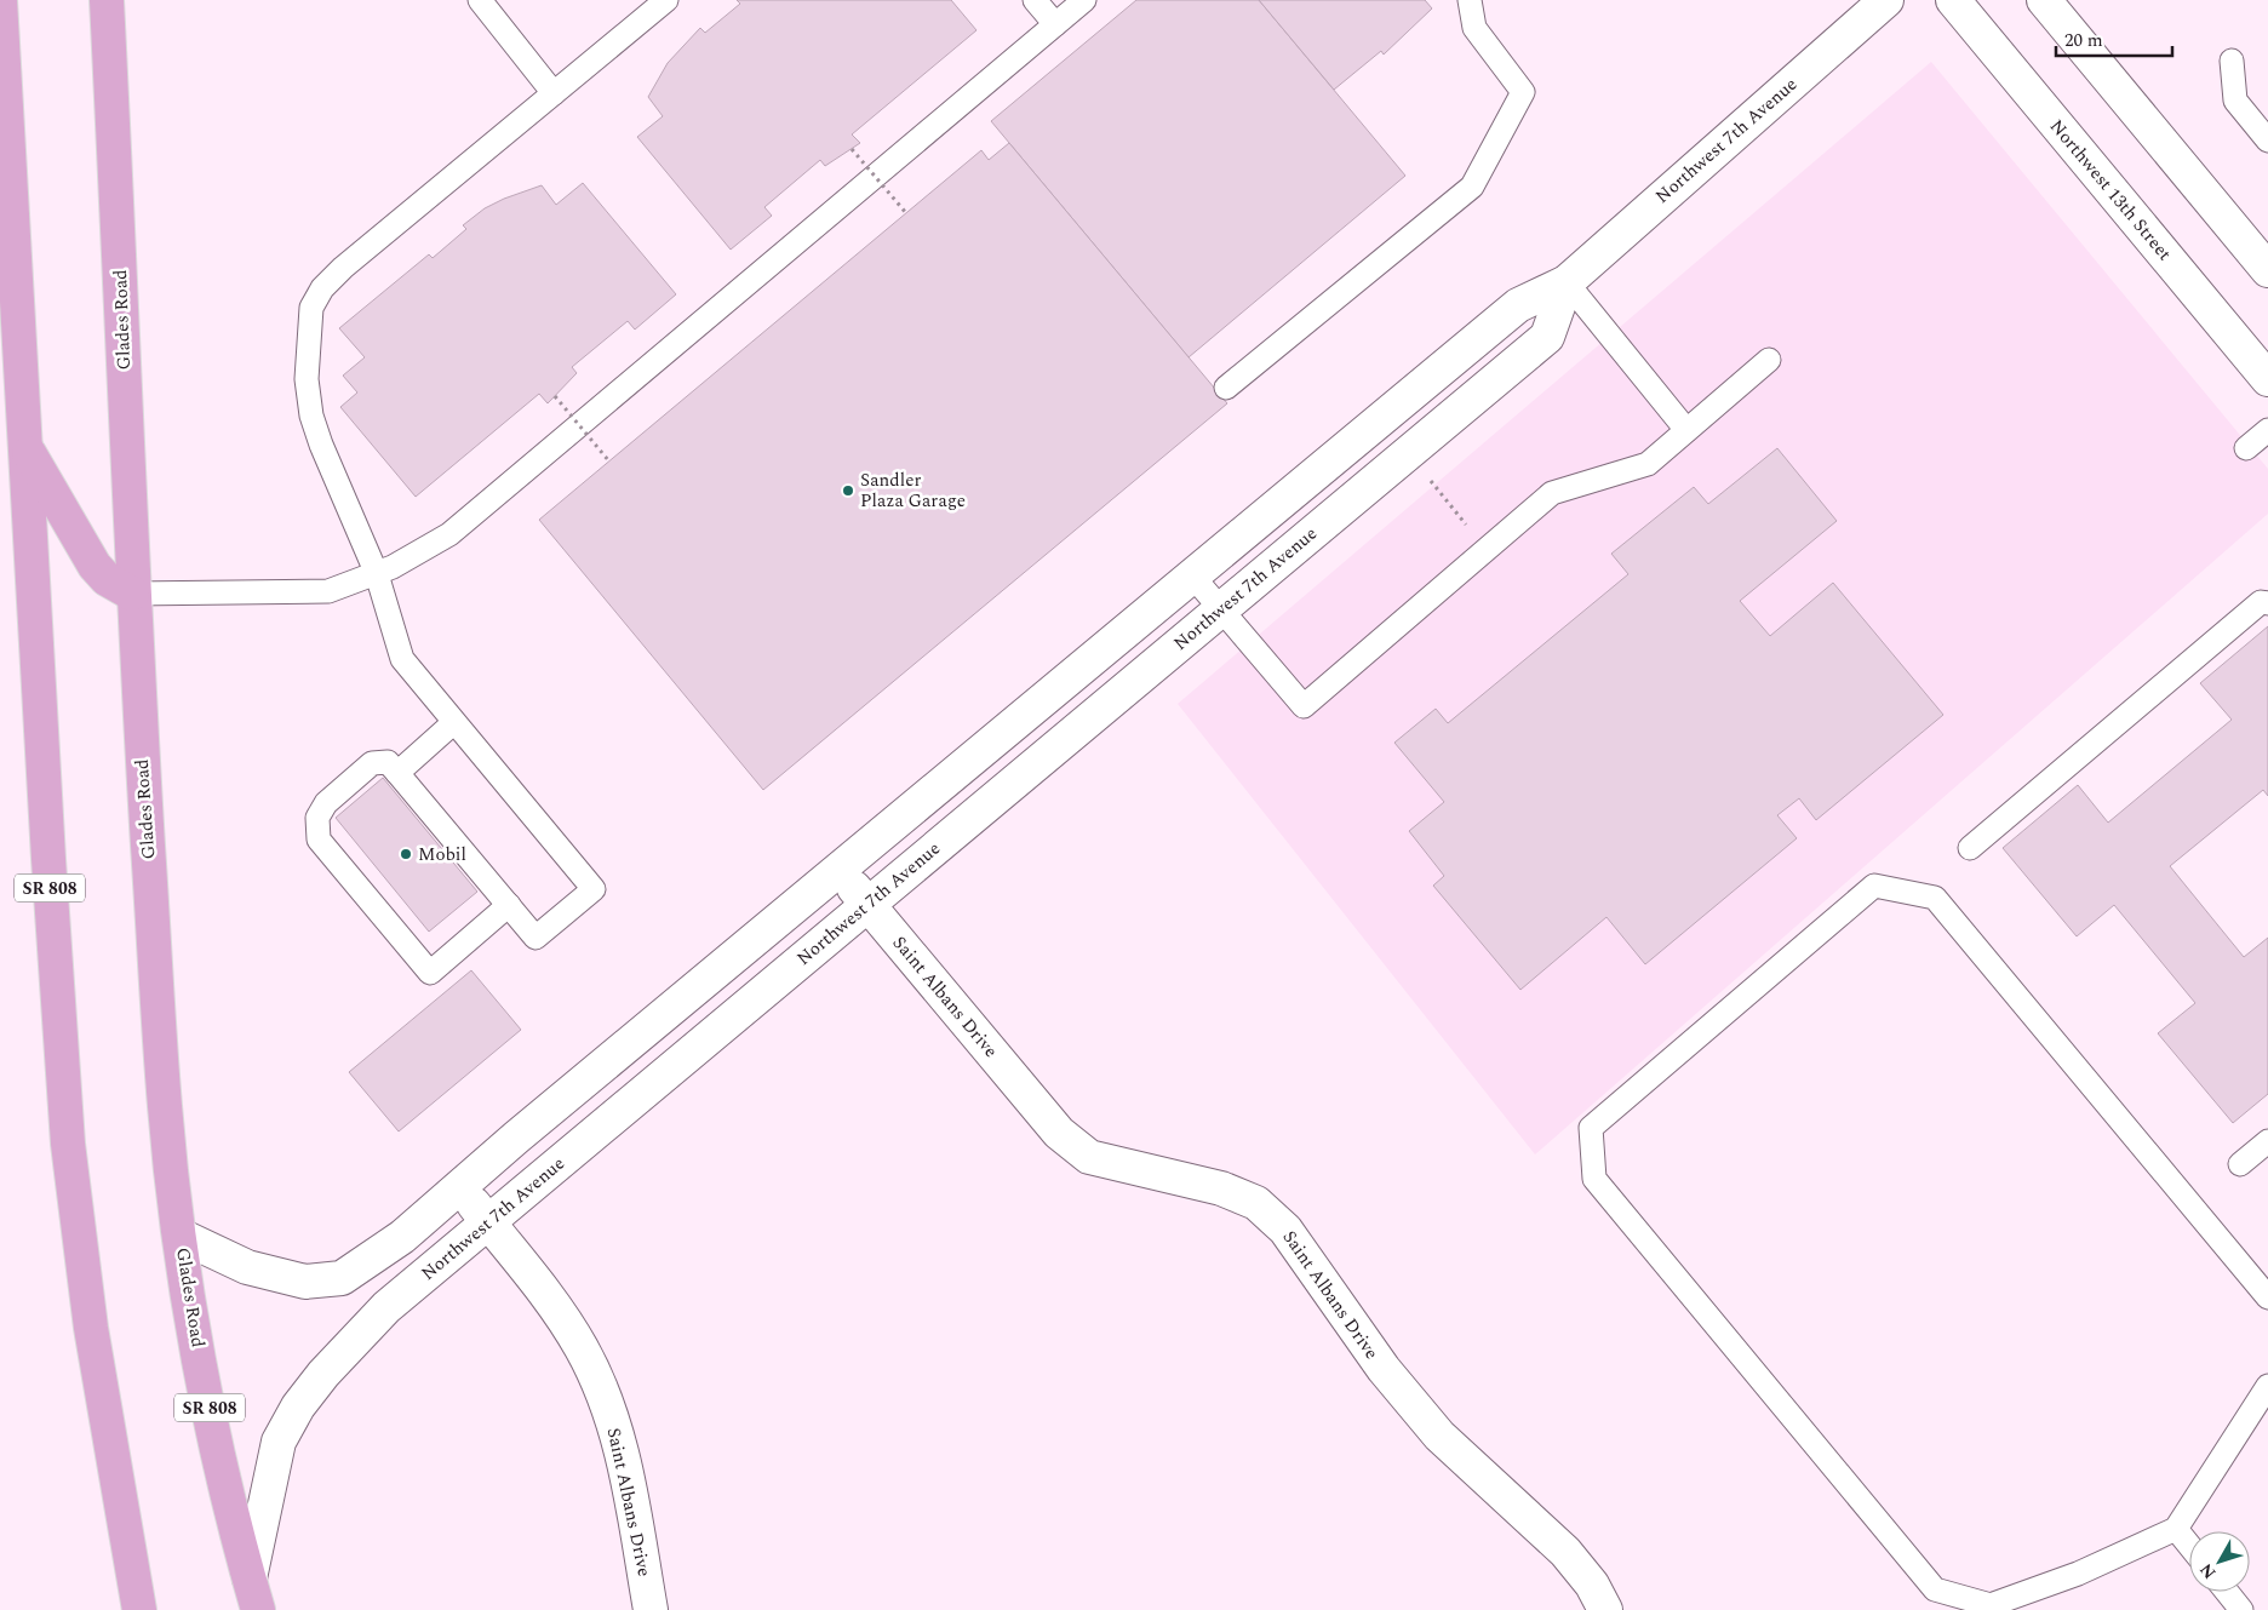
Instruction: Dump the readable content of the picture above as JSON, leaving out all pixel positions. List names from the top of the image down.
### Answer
{
  "streets": {
    "main road": ["Glades Road", "SR 808"],
    "street": ["Northwest 7th Avenue", "Northwest 13th Street", "Saint Albans Drive"]
  },
  "crossings": [
    ["Northwest 7th Avenue", "Glades Road"],
    ["Northwest 7th Avenue", "Saint Albans Drive"]
  ],
  "places": ["Sandler Plaza Garage", "Mobil"],
  "scale_bar": "20 m",
  "north": "bottom left"
}
